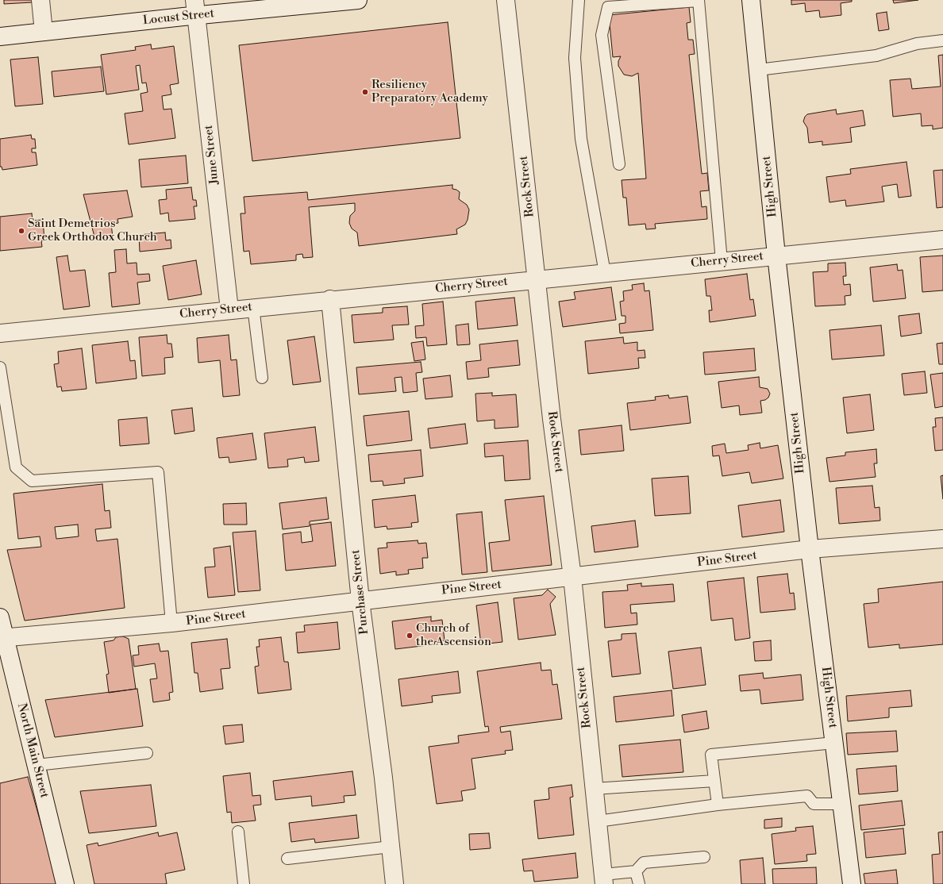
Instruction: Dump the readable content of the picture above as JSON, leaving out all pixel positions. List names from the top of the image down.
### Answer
{
  "streets": {
    "street": [
      "Locust Street",
      "June Street",
      "Rock Street",
      "High Street",
      "Cherry Street",
      "Pine Street",
      "Purchase Street",
      "North Main Street"
    ]
  },
  "crossings": [
    ["Locust Street", "June Street"],
    ["June Street", "Cherry Street"],
    ["Rock Street", "Cherry Street"],
    ["Rock Street", "Pine Street"],
    ["High Street", "Cherry Street"],
    ["High Street", "Pine Street"],
    ["Cherry Street", "Purchase Street"],
    ["Pine Street", "Purchase Street"],
    ["Pine Street", "North Main Street"]
  ],
  "places": ["Resiliency Preparatory Academy", "Saint Demetrios Greek Orthodox Church", "Church of the Ascension"]
}
